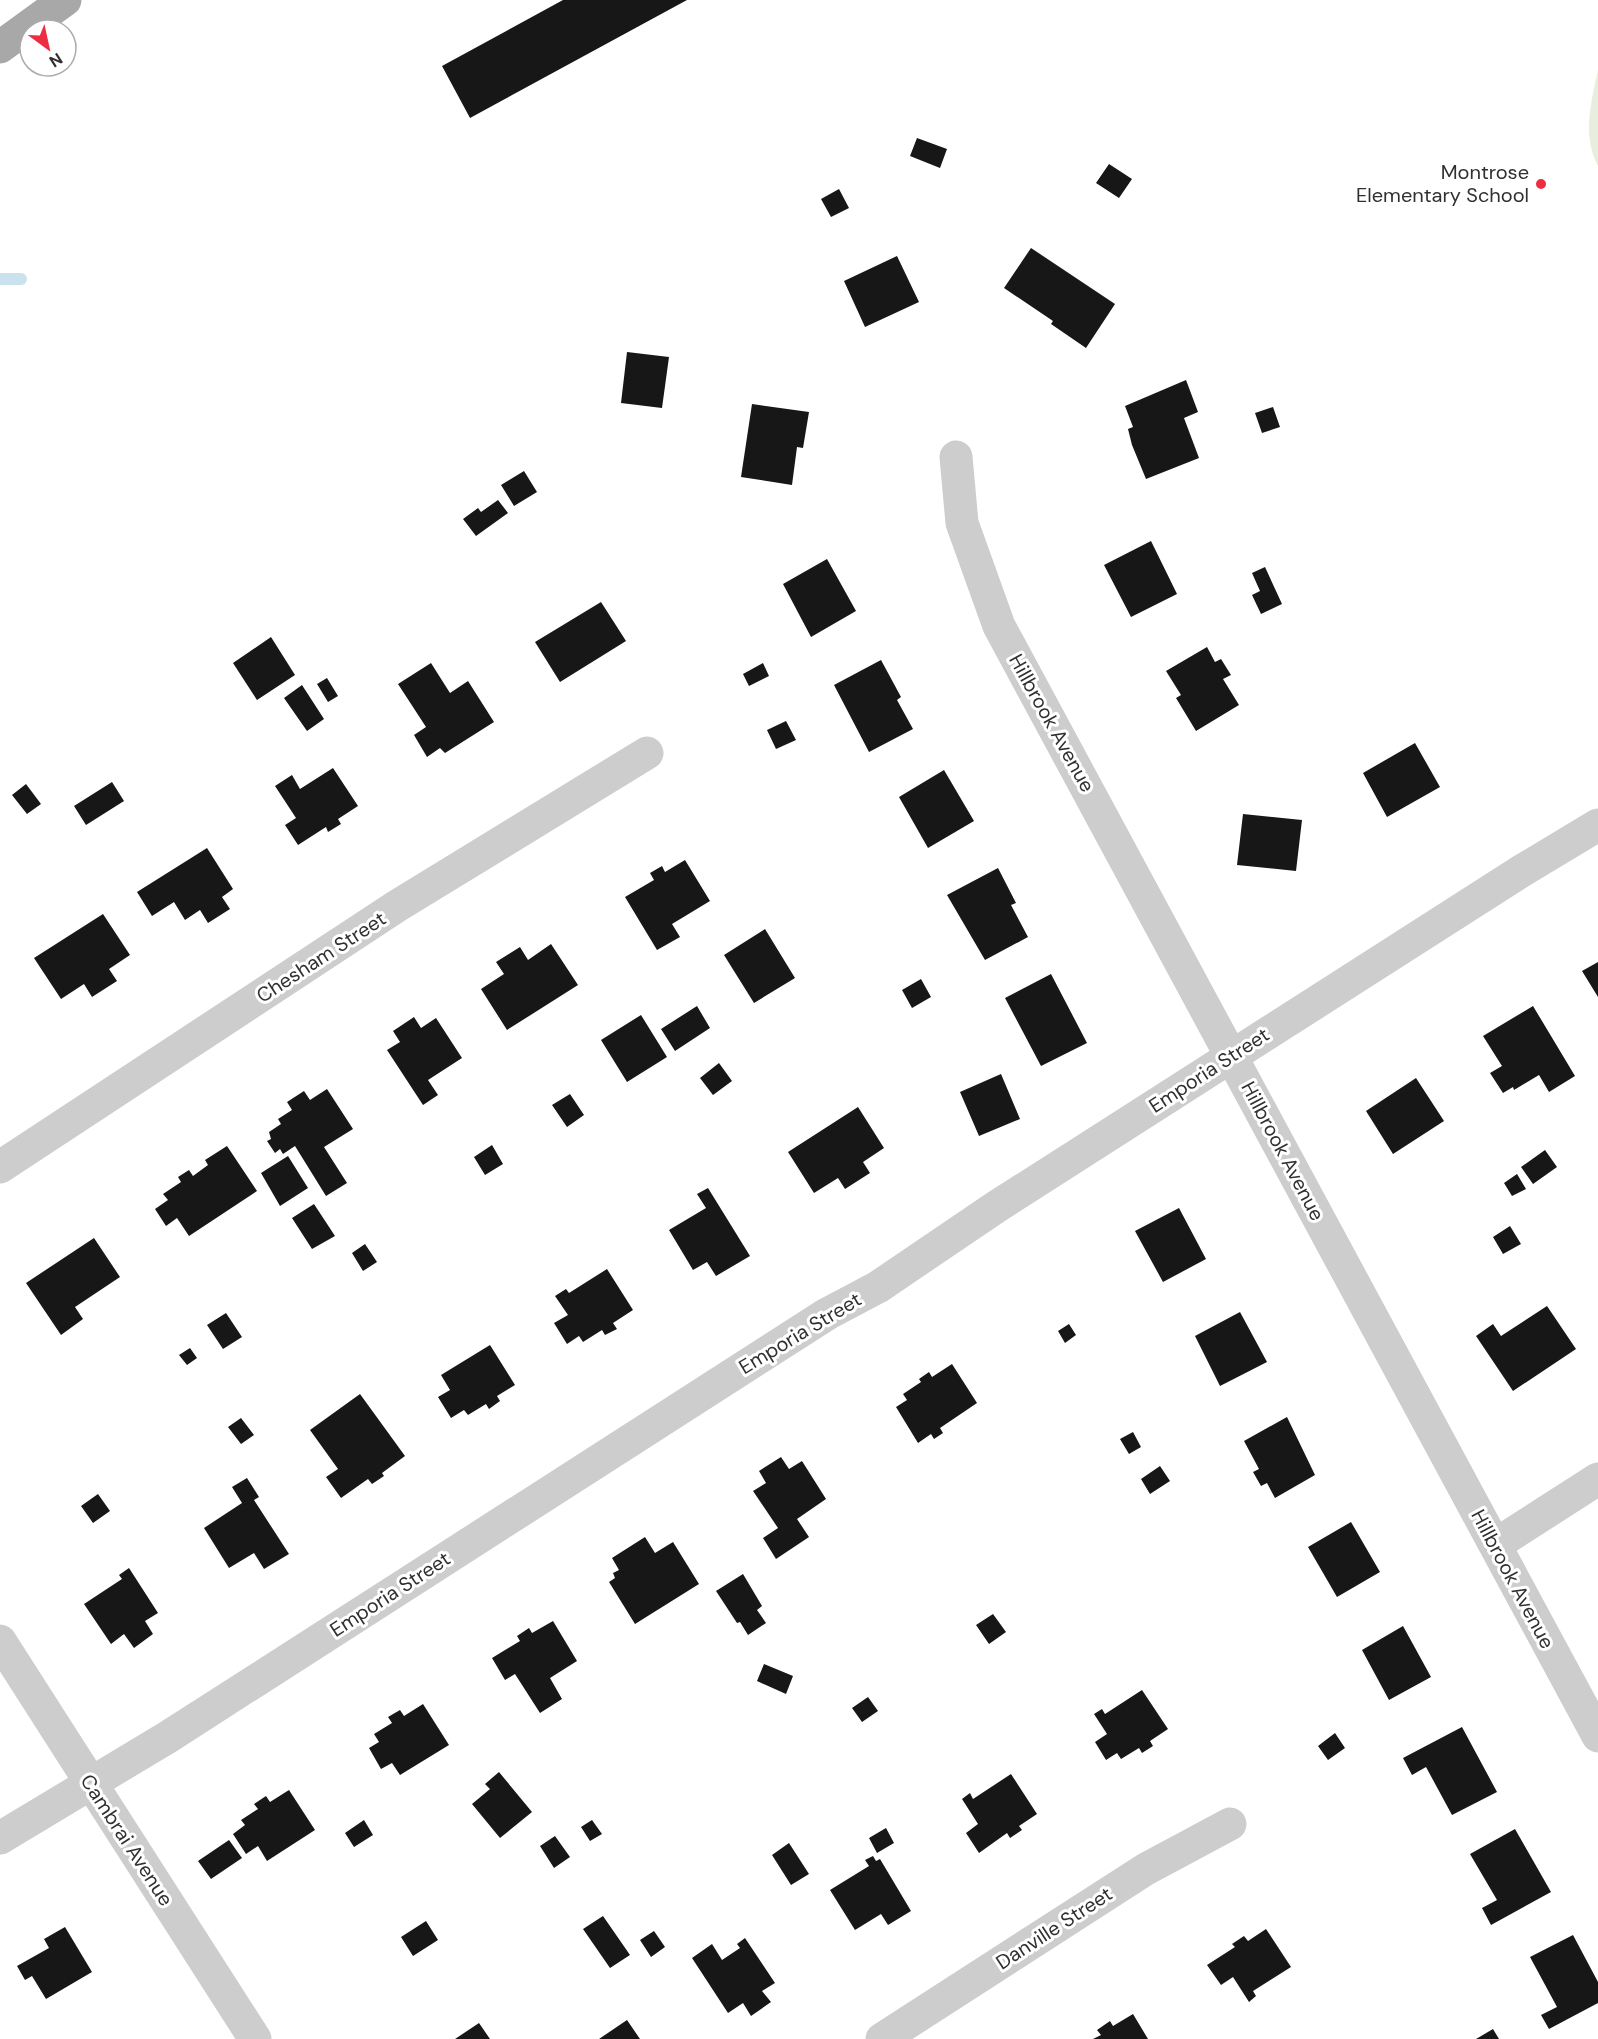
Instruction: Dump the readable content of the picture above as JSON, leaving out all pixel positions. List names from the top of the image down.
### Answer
{
  "streets": {
    "street": [
      "Hillbrook Avenue",
      "Chesham Street",
      "Emporia Street",
      "Cambrai Avenue",
      "Danville Street"
    ]
  },
  "crossings": [
    ["Hillbrook Avenue", "Emporia Street"],
    ["Emporia Street", "Cambrai Avenue"]
  ],
  "places": ["Montrose Elementary School"],
  "north": "bottom right"
}
